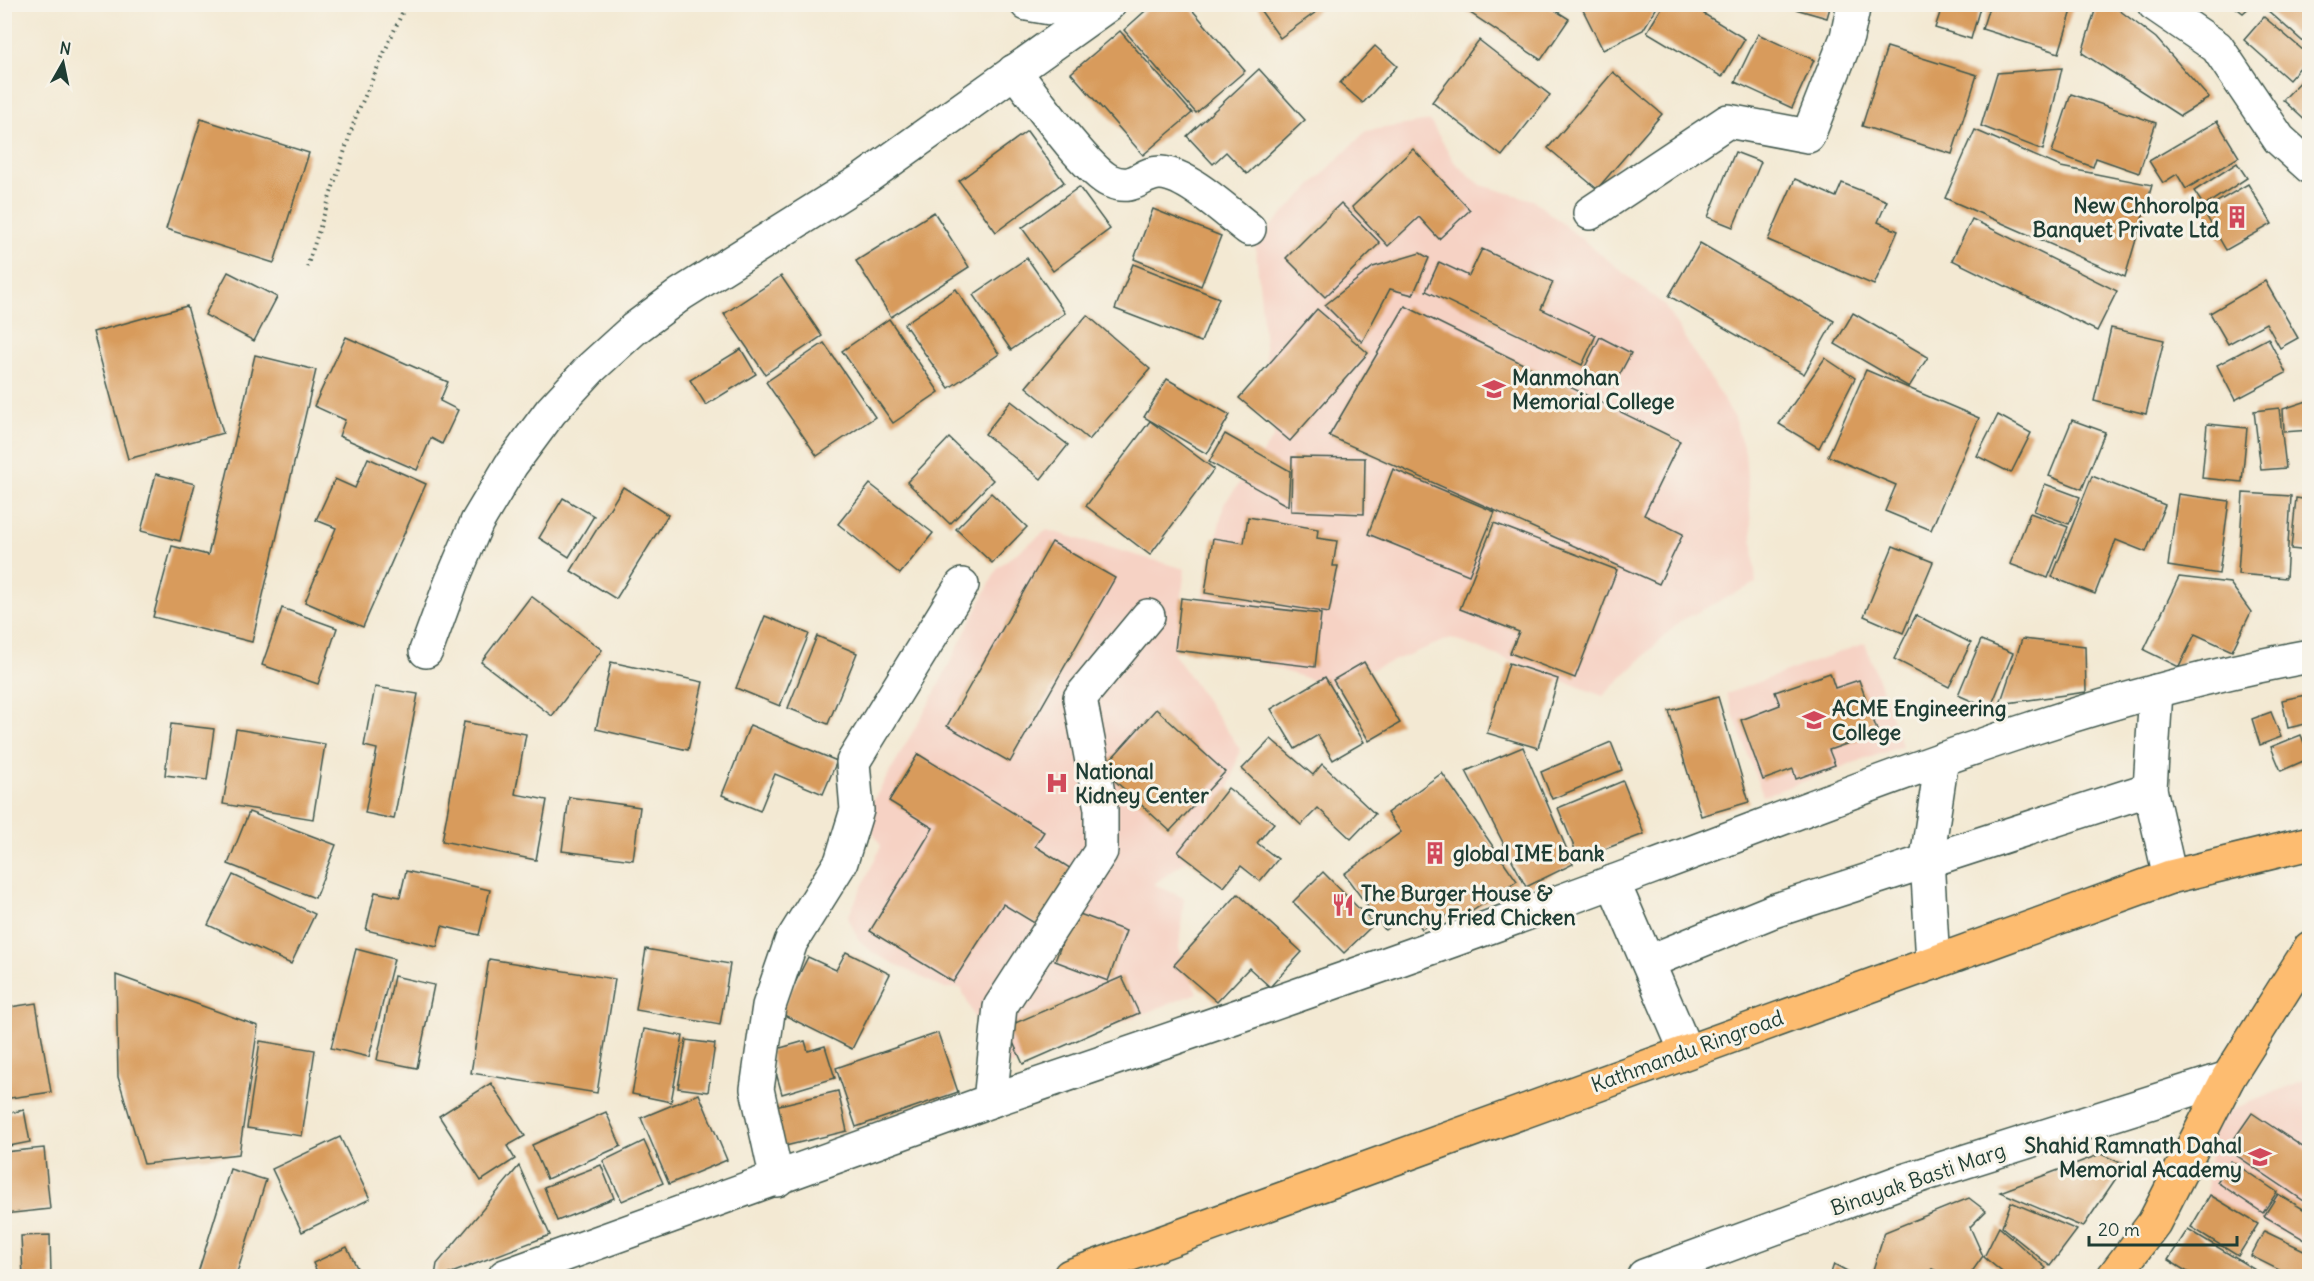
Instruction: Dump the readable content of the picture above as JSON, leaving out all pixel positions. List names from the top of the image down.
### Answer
{
  "streets": {
    "main road": ["Kathmandu Ringroad"],
    "street": ["Binayak Basti Marg"]
  },
  "places": {
    "building": ["New Chhorolpa Banquet Private Ltd", "global IME bank"],
    "school or university": ["Manmohan Memorial College", "ACME Engineering College", "Shahid Ramnath Dahal Memorial Academy"],
    "hospital": ["National Kidney Center"],
    "restaurant": ["The Burger House & Crunchy Fried Chicken"]
  },
  "scale_bar": "20 m",
  "north": "top"
}
